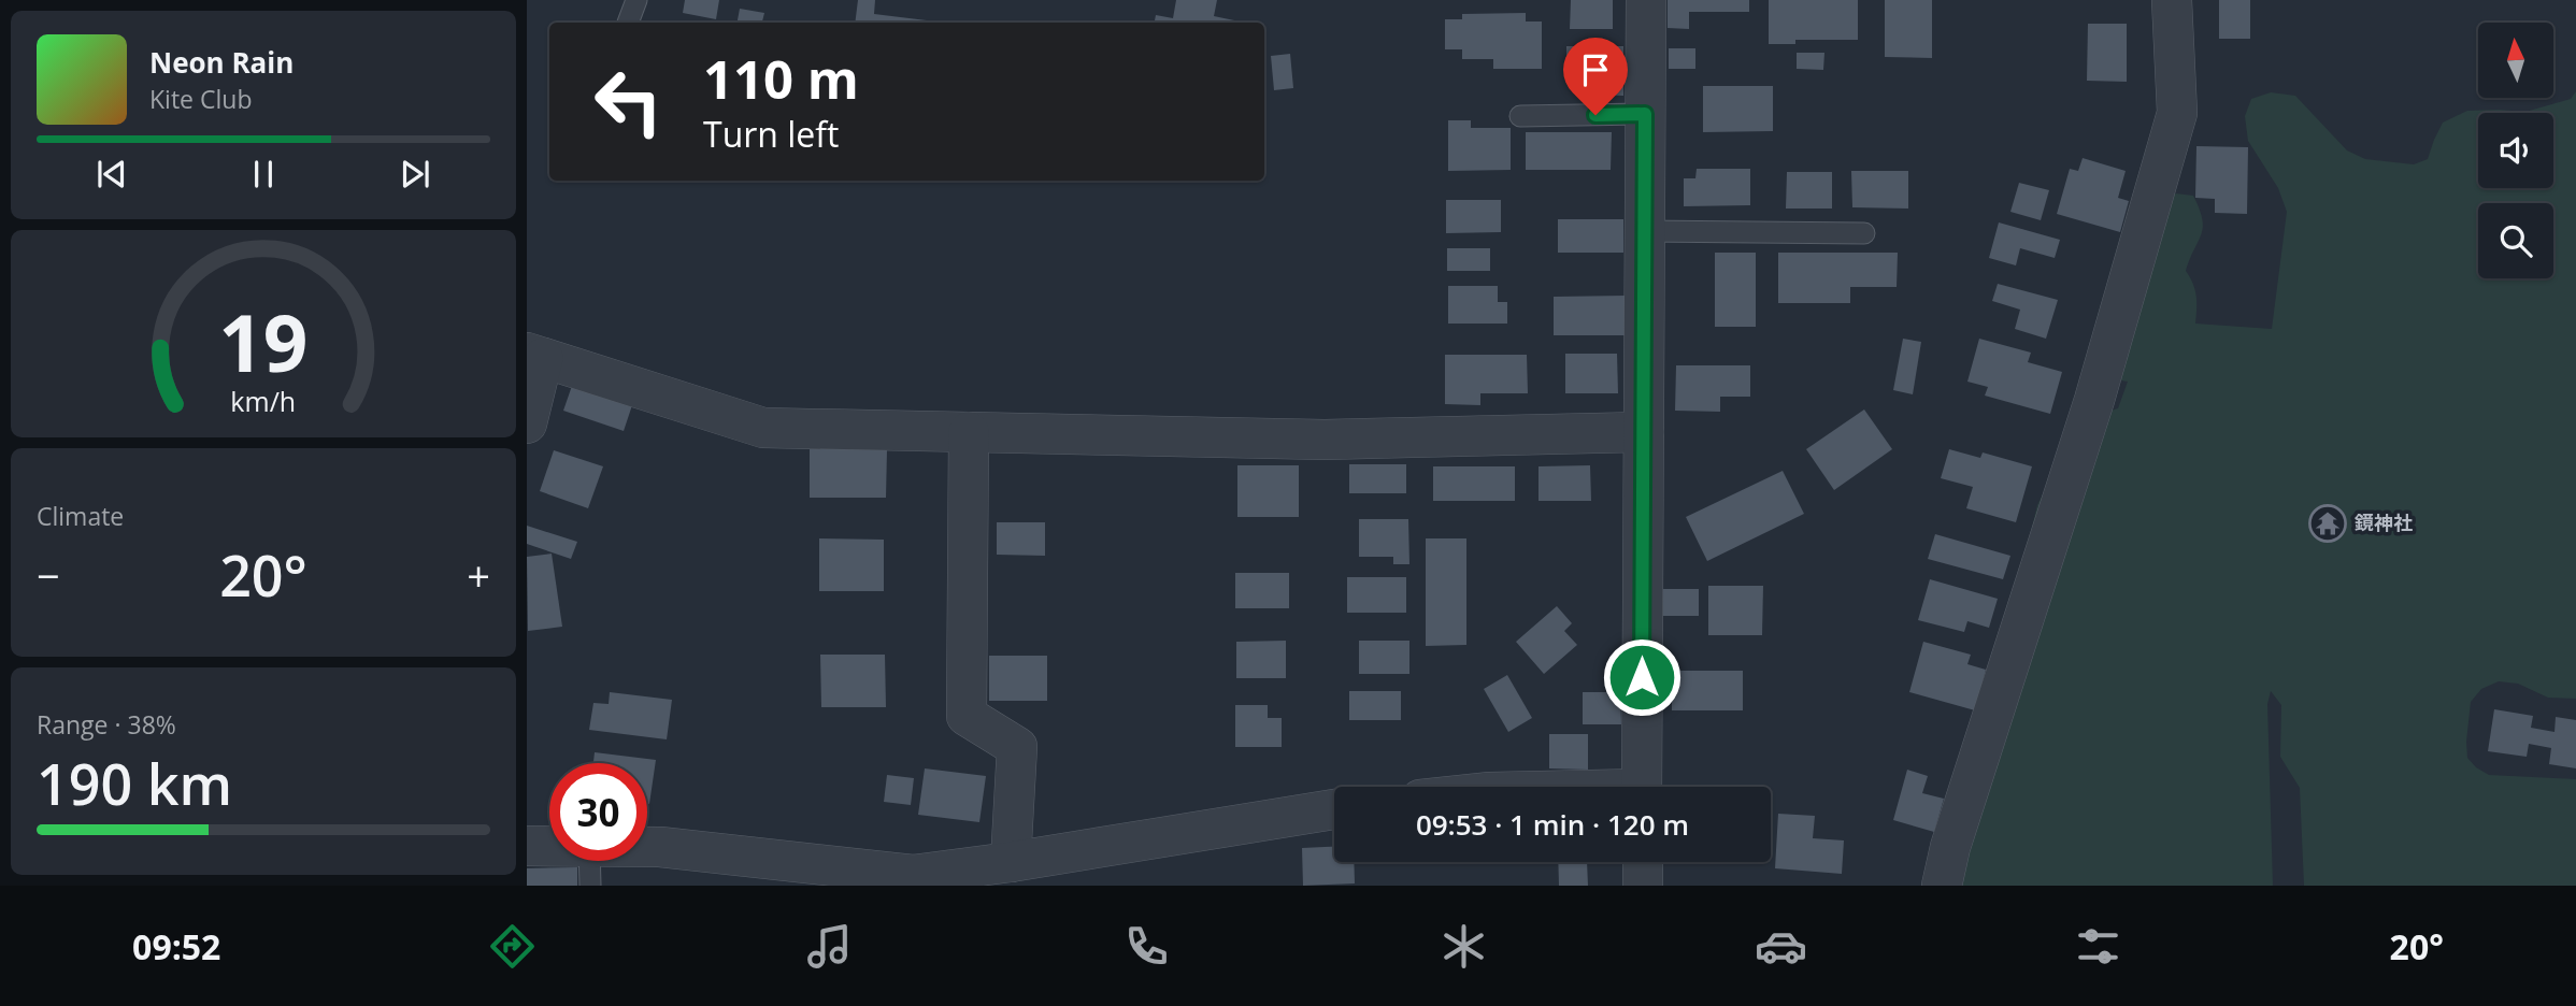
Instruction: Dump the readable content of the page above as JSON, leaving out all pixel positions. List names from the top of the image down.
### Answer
{
  "places": {
    "temple": ["鏡神社"]
  },
  "north": "top",
  "page": {
    "turn": ["110 m", "Turn left"],
    "song": ["Neon Rain", "Kite Club"],
    "tile": [
      "Climate",
      ["Range · 38%", "190 km"]
    ],
    "heat": ["−", "20°", "+"],
    "limit": "30",
    "trip": "09:53 · 1 min · 120 m",
    "tabs": ["09:52", "20°"],
    "gauge": ["19", "km/h"]
  }
}
